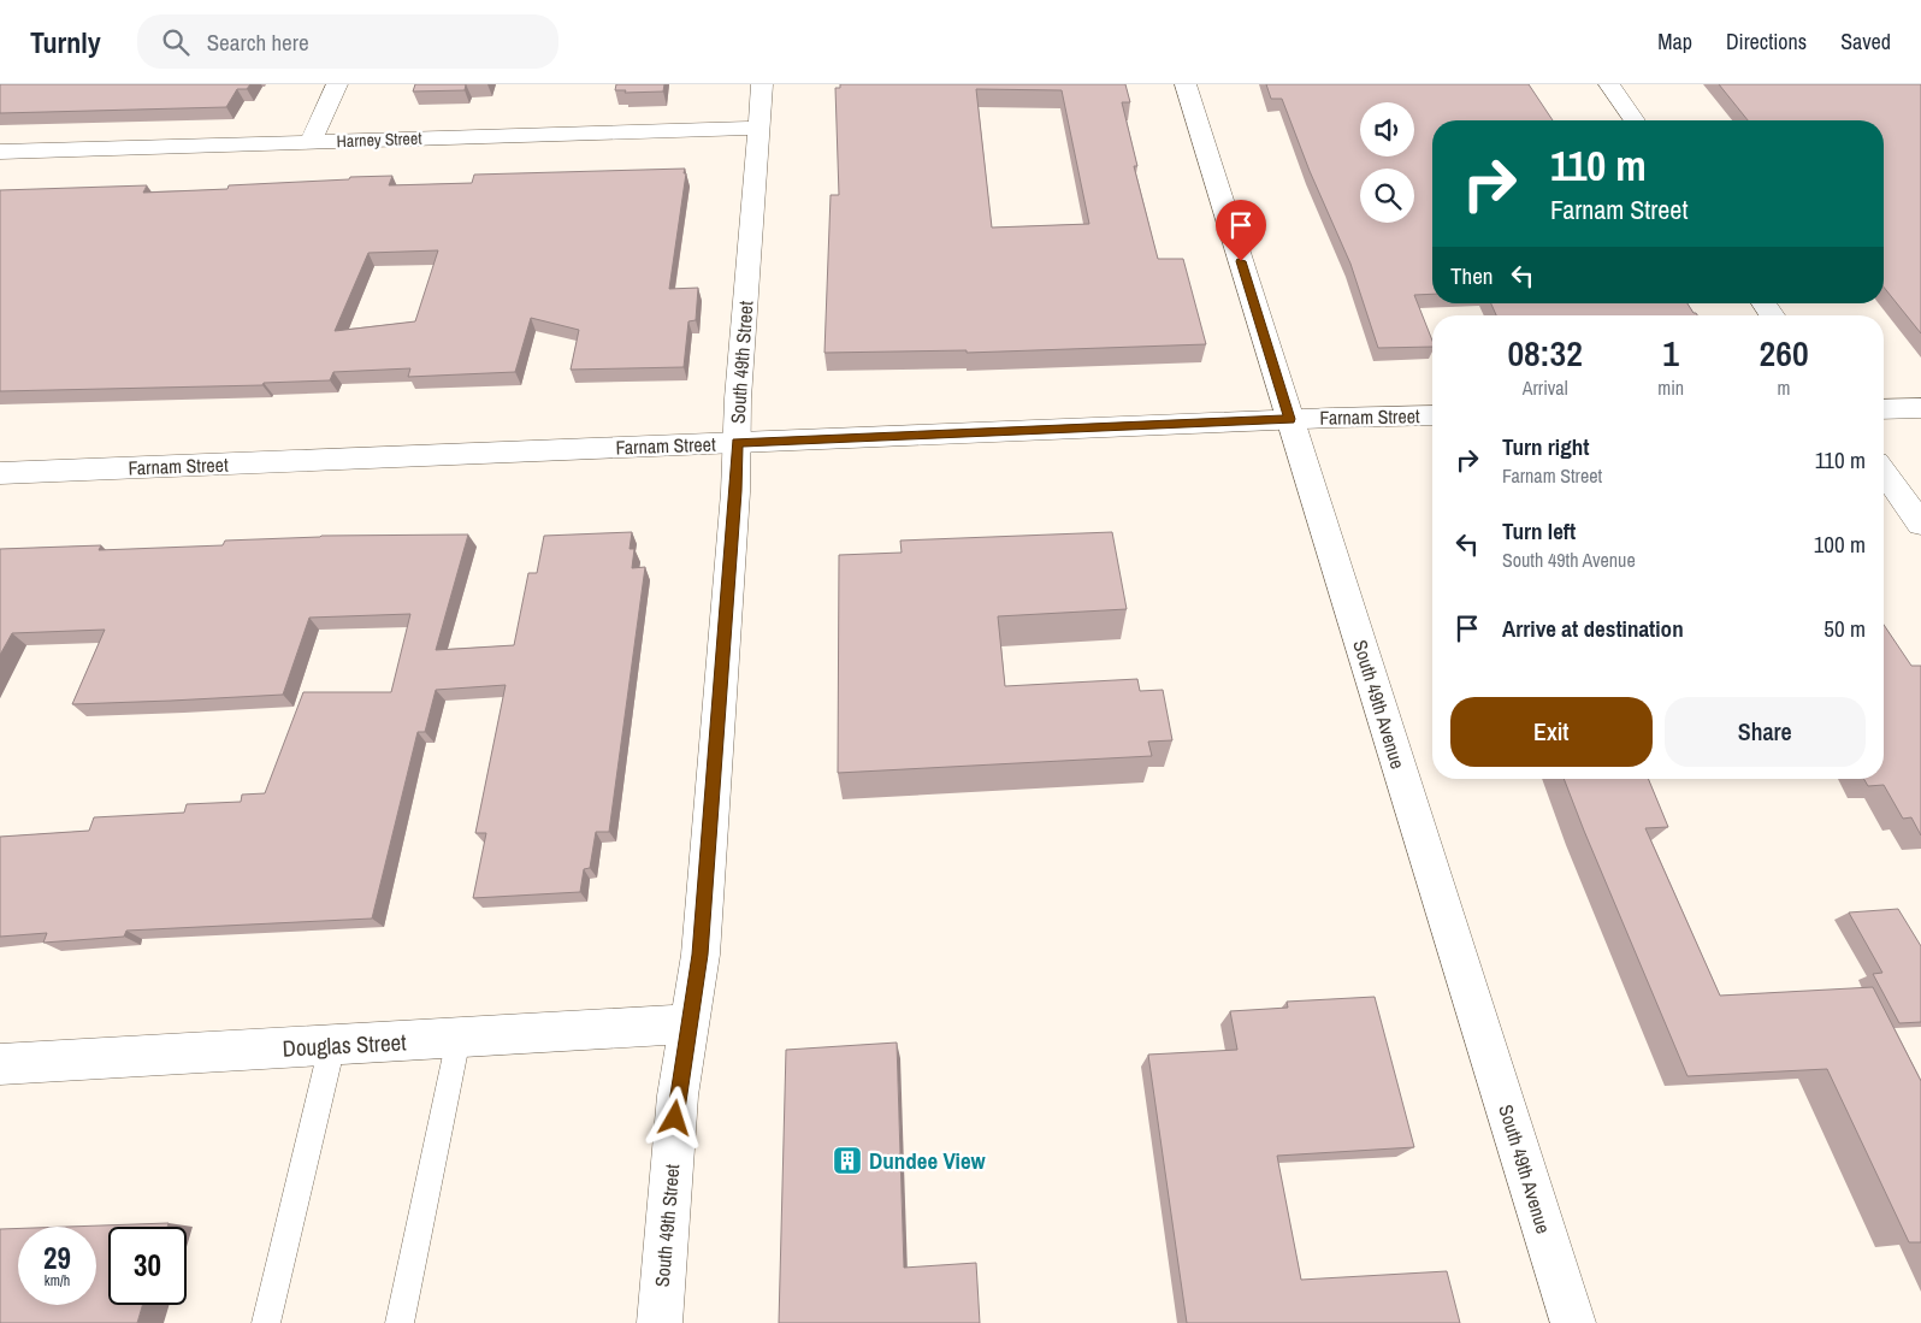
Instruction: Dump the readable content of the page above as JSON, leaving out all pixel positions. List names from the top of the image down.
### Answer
{
  "streets": {
    "street": [
      "Harney Street",
      "South 49th Street",
      "Farnam Street",
      "South 49th Avenue",
      "Douglas Street"
    ]
  },
  "crossings": [
    ["Harney Street", "South 49th Street"],
    ["South 49th Street", "Farnam Street"],
    ["South 49th Street", "Douglas Street"],
    ["Farnam Street", "South 49th Avenue"]
  ],
  "places": {
    "building": ["Dundee View"]
  },
  "page": {
    "header": "Turnly",
    "search": "Search here",
    "nav": ["Map", "Directions", "Saved"],
    "turn": ["110 m", "Farnam Street"],
    "then": "Then",
    "eta": [
      "08:32",
      "Arrival",
      "1",
      "min",
      "260",
      "m"
    ],
    "list": [
      {
        "name": "Turn right",
        "note": "Farnam Street",
        "value": "110 m"
      },
      {
        "name": "Turn left",
        "note": "South 49th Avenue",
        "value": "100 m"
      },
      {
        "name": "Arrive at destination",
        "value": "50 m"
      }
    ],
    "buttons": ["Exit", "Share"],
    "speed": "29 km/h",
    "limit": "30"
  }
}
